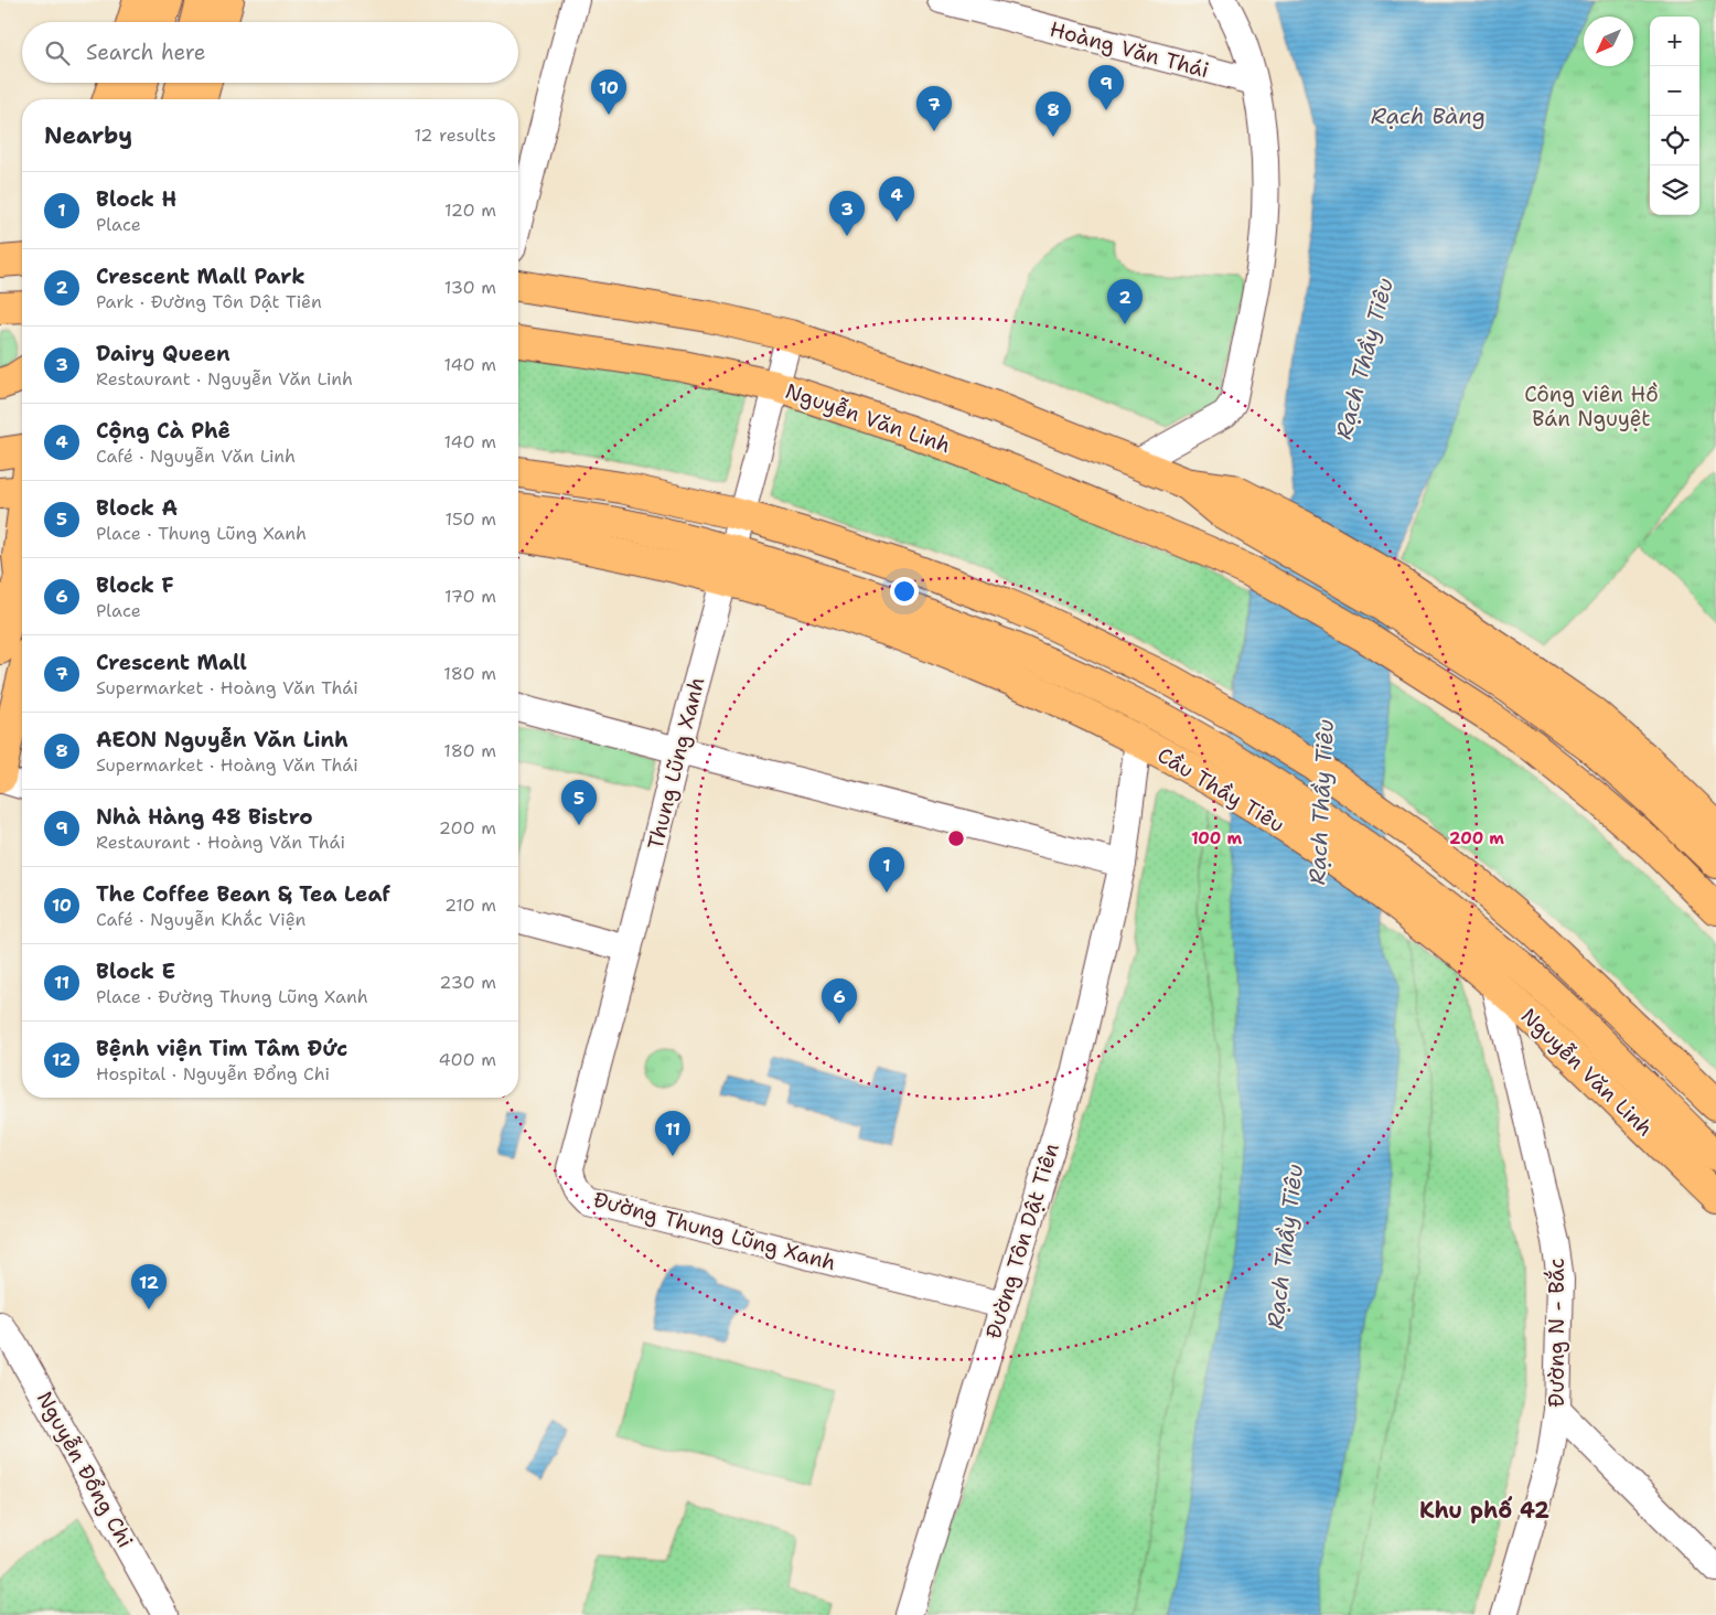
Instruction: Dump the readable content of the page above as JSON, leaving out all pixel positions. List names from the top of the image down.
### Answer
{
  "streets": {
    "main road": ["Nguyễn Văn Linh", "Cầu Thầy Tiêu"],
    "street": [
      "Hoàng Văn Thái",
      "Thung Lũng Xanh",
      "Đường Thung Lũng Xanh",
      "Đường Tôn Dật Tiên",
      "Đường N - Bắc",
      "Nguyễn Đổng Chi"
    ]
  },
  "crossings": [
    ["Nguyễn Văn Linh", "Thung Lũng Xanh"],
    ["Nguyễn Văn Linh", "Cầu Thầy Tiêu"],
    ["Nguyễn Văn Linh", "Đường N - Bắc"],
    ["Thung Lũng Xanh", "Cầu Thầy Tiêu"],
    ["Thung Lũng Xanh", "Đường Thung Lũng Xanh"],
    ["Cầu Thầy Tiêu", "Đường Tôn Dật Tiên"],
    ["Đường Thung Lũng Xanh", "Đường Tôn Dật Tiên"]
  ],
  "districts": ["Khu phố 42"],
  "water": ["Rạch Bàng", "Rạch Thầy Tiêu"],
  "parks": ["Công viên Hồ Bán Nguyệt"],
  "north": "bottom left",
  "page": {
    "map_buttons": ["+", "−"],
    "search": "Search here",
    "pins": [
      "9",
      "10",
      "7",
      "8",
      "4",
      "3",
      "2",
      "5",
      "1",
      "6",
      "11",
      "12"
    ],
    "heading": ["Nearby", "12 results"],
    "list": [
      {
        "mark": "1",
        "name": "Block H",
        "note": "Place",
        "value": "120 m"
      },
      {
        "mark": "2",
        "name": "Crescent Mall Park",
        "note": "Park · Đường Tôn Dật Tiên",
        "value": "130 m"
      },
      {
        "mark": "3",
        "name": "Dairy Queen",
        "note": "Restaurant · Nguyễn Văn Linh",
        "value": "140 m"
      },
      {
        "mark": "4",
        "name": "Cộng Cà Phê",
        "note": "Café · Nguyễn Văn Linh",
        "value": "140 m"
      },
      {
        "mark": "5",
        "name": "Block A",
        "note": "Place · Thung Lũng Xanh",
        "value": "150 m"
      },
      {
        "mark": "6",
        "name": "Block F",
        "note": "Place",
        "value": "170 m"
      },
      {
        "mark": "7",
        "name": "Crescent Mall",
        "note": "Supermarket · Hoàng Văn Thái",
        "value": "180 m"
      },
      {
        "mark": "8",
        "name": "AEON Nguyễn Văn Linh",
        "note": "Supermarket · Hoàng Văn Thái",
        "value": "180 m"
      },
      {
        "mark": "9",
        "name": "Nhà Hàng 48 Bistro",
        "note": "Restaurant · Hoàng Văn Thái",
        "value": "200 m"
      },
      {
        "mark": "10",
        "name": "The Coffee Bean & Tea Leaf",
        "note": "Café · Nguyễn Khắc Viện",
        "value": "210 m"
      },
      {
        "mark": "11",
        "name": "Block E",
        "note": "Place · Đường Thung Lũng Xanh",
        "value": "230 m"
      },
      {
        "mark": "12",
        "name": "Bệnh viện Tim Tâm Đức",
        "note": "Hospital · Nguyễn Đổng Chi",
        "value": "400 m"
      }
    ]
  },
  "rings": ["100 m", "200 m"]
}
